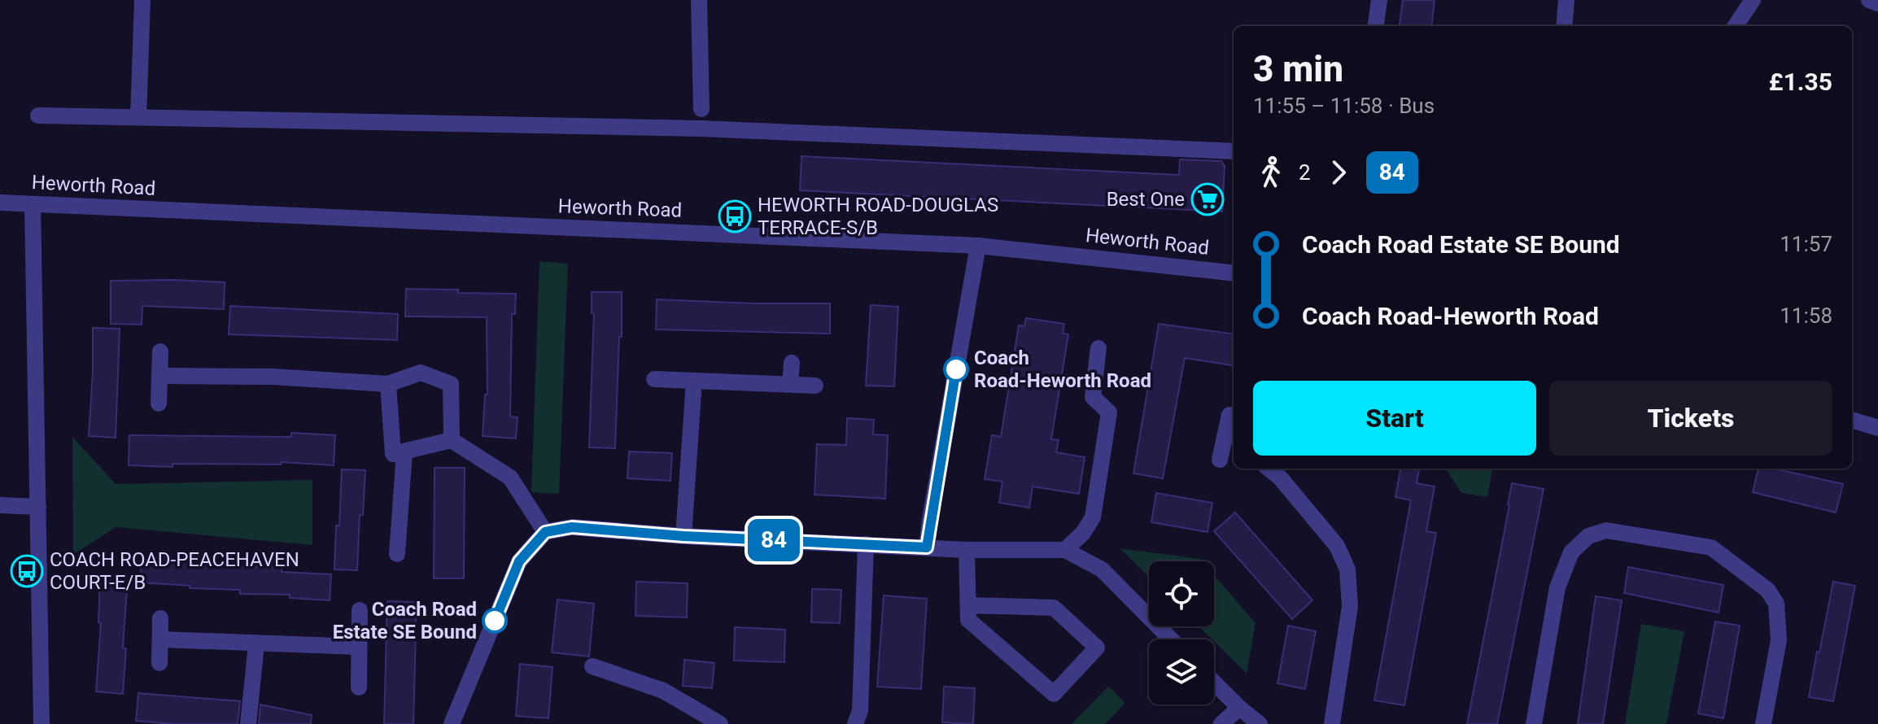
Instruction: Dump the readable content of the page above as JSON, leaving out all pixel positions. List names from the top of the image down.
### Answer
{
  "streets": {
    "street": ["Heworth Road"]
  },
  "places": {
    "supermarket": ["Best One"],
    "bus stop": ["HEWORTH ROAD-DOUGLAS TERRACE-S/B", "COACH ROAD-PEACEHAVEN COURT-E/B"],
    "other": ["Coach Road-Heworth Road", "Coach Road Estate SE Bound"]
  },
  "lines": ["bus line 84"],
  "page": {
    "on_map": "84",
    "heading": ["3 min", "11:55 – 11:58 · Bus", "£1.35"],
    "legs": ["2", "84"],
    "list": [
      {
        "name": "Coach Road Estate SE Bound",
        "value": "11:57"
      },
      {
        "name": "Coach Road-Heworth Road",
        "value": "11:58"
      }
    ],
    "buttons": ["Start", "Tickets"]
  }
}
